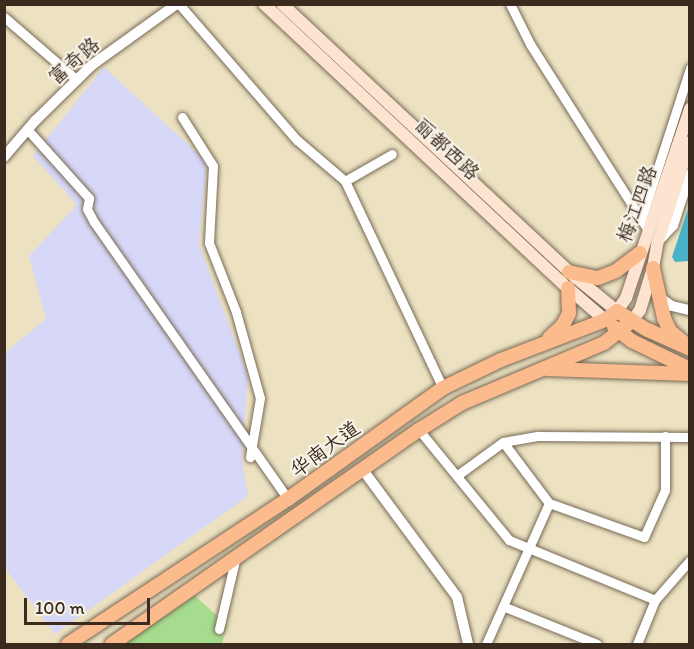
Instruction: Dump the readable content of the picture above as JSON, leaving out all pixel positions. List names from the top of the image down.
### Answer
{
  "streets": {
    "main road": ["丽都西路", "梅江四路", "华南大道"],
    "street": ["富奇路"]
  },
  "crossings": [
    ["丽都西路", "梅江四路"],
    ["丽都西路", "华南大道"],
    ["梅江四路", "华南大道"]
  ],
  "scale_bar": "100 m"
}
